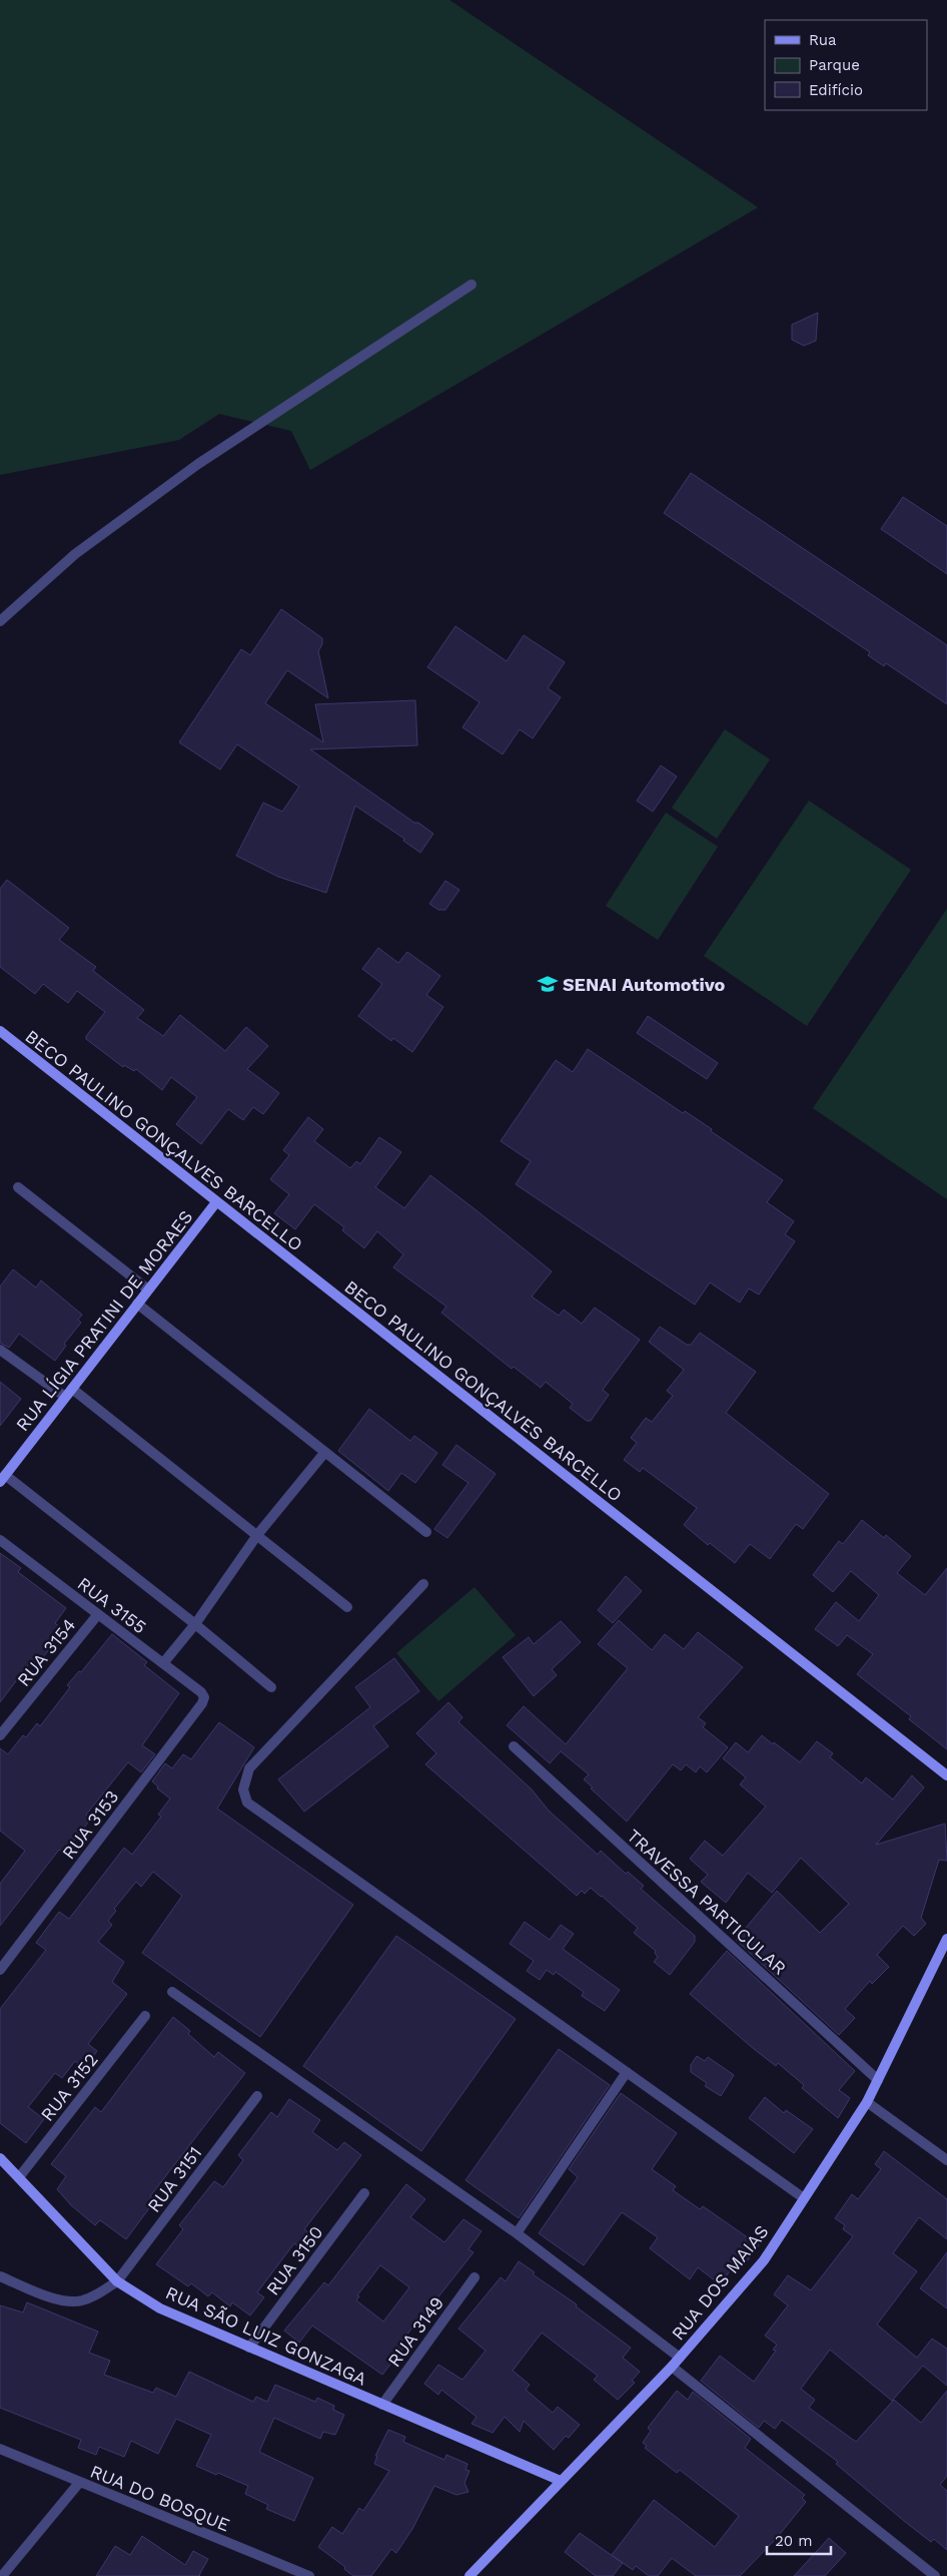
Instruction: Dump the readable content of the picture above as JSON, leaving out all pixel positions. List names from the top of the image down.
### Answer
{
  "streets": {
    "street": [
      "BECO PAULINO GONÇALVES BARCELLO",
      "RUA LÍGIA PRATINI DE MORAES",
      "RUA 3155",
      "RUA 3154",
      "RUA 3153",
      "TRAVESSA PARTICULAR",
      "RUA 3152",
      "RUA 3151",
      "RUA 3150",
      "RUA DOS MAIAS",
      "RUA 3149",
      "RUA SÃO LUIZ GONZAGA",
      "RUA DO BOSQUE"
    ]
  },
  "crossings": [
    ["BECO PAULINO GONÇALVES BARCELLO", "RUA LÍGIA PRATINI DE MORAES"],
    ["RUA 3155", "RUA 3154"],
    ["RUA 3155", "RUA 3153"],
    ["TRAVESSA PARTICULAR", "RUA DOS MAIAS"],
    ["RUA 3152", "RUA SÃO LUIZ GONZAGA"],
    ["RUA 3151", "RUA SÃO LUIZ GONZAGA"],
    ["RUA 3150", "RUA SÃO LUIZ GONZAGA"],
    ["RUA DOS MAIAS", "RUA SÃO LUIZ GONZAGA"],
    ["RUA 3149", "RUA SÃO LUIZ GONZAGA"]
  ],
  "places": {
    "school or university": ["SENAI Automotivo"]
  },
  "legend": ["Rua", "Parque", "Edifício"],
  "scale_bar": "20 m"
}
